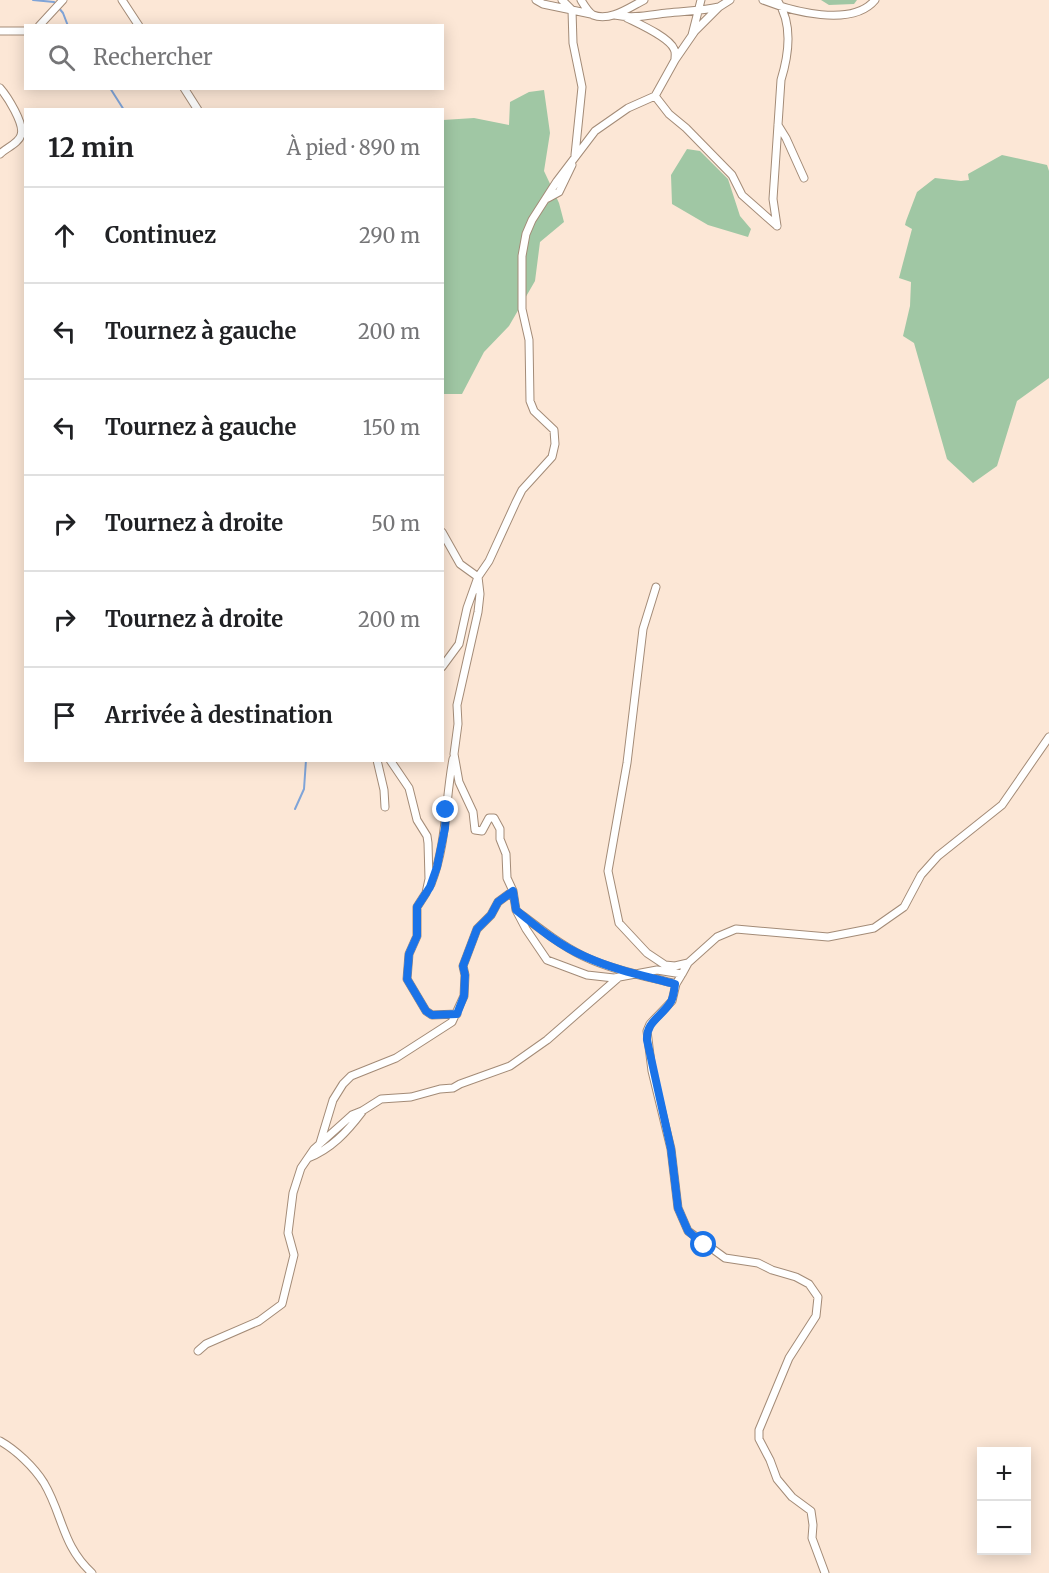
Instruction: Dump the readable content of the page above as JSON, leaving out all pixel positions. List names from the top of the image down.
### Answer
{
  "page": {
    "search": "Rechercher",
    "heading": ["12 min", "À pied · 890 m"],
    "list": [
      ["Continuez", "290 m"],
      ["Tournez à gauche", "200 m"],
      ["Tournez à gauche", "150 m"],
      ["Tournez à droite", "50 m"],
      ["Tournez à droite", "200 m"],
      "Arrivée à destination"
    ],
    "map_buttons": ["+", "−"]
  }
}
